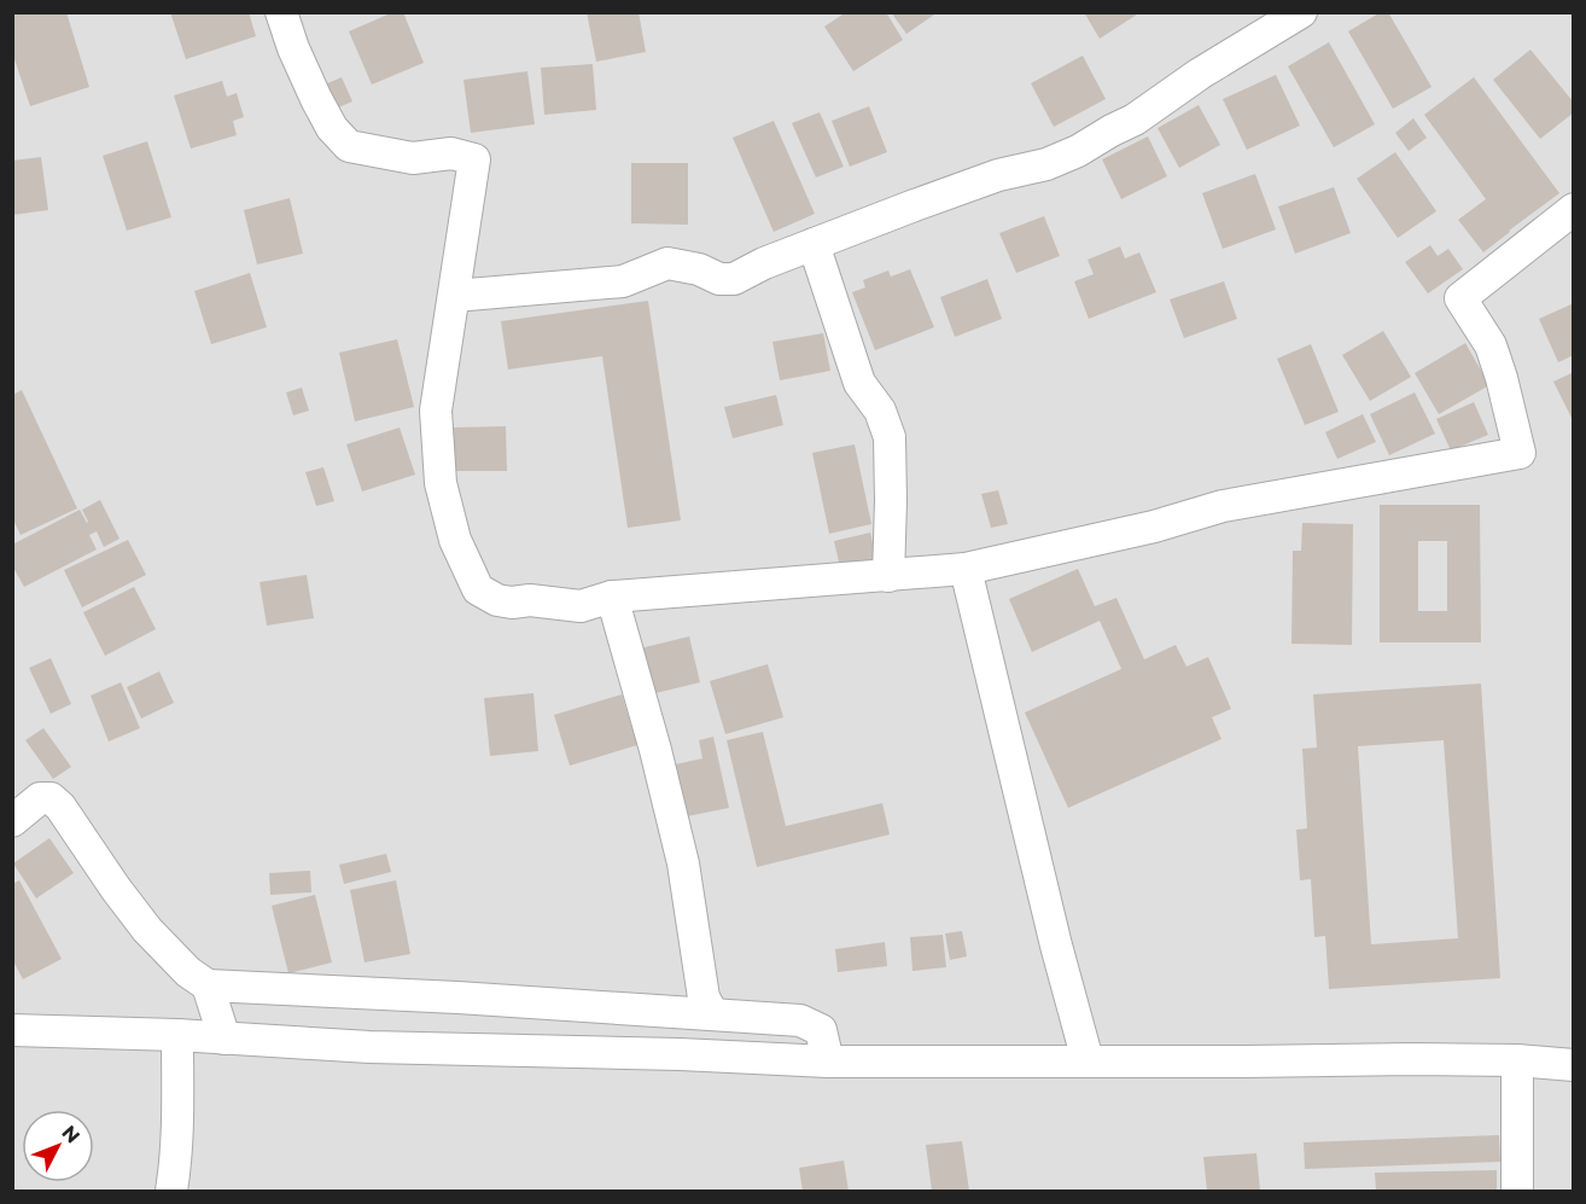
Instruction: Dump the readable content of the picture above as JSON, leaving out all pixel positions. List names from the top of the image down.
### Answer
{
  "north": "top right"
}
